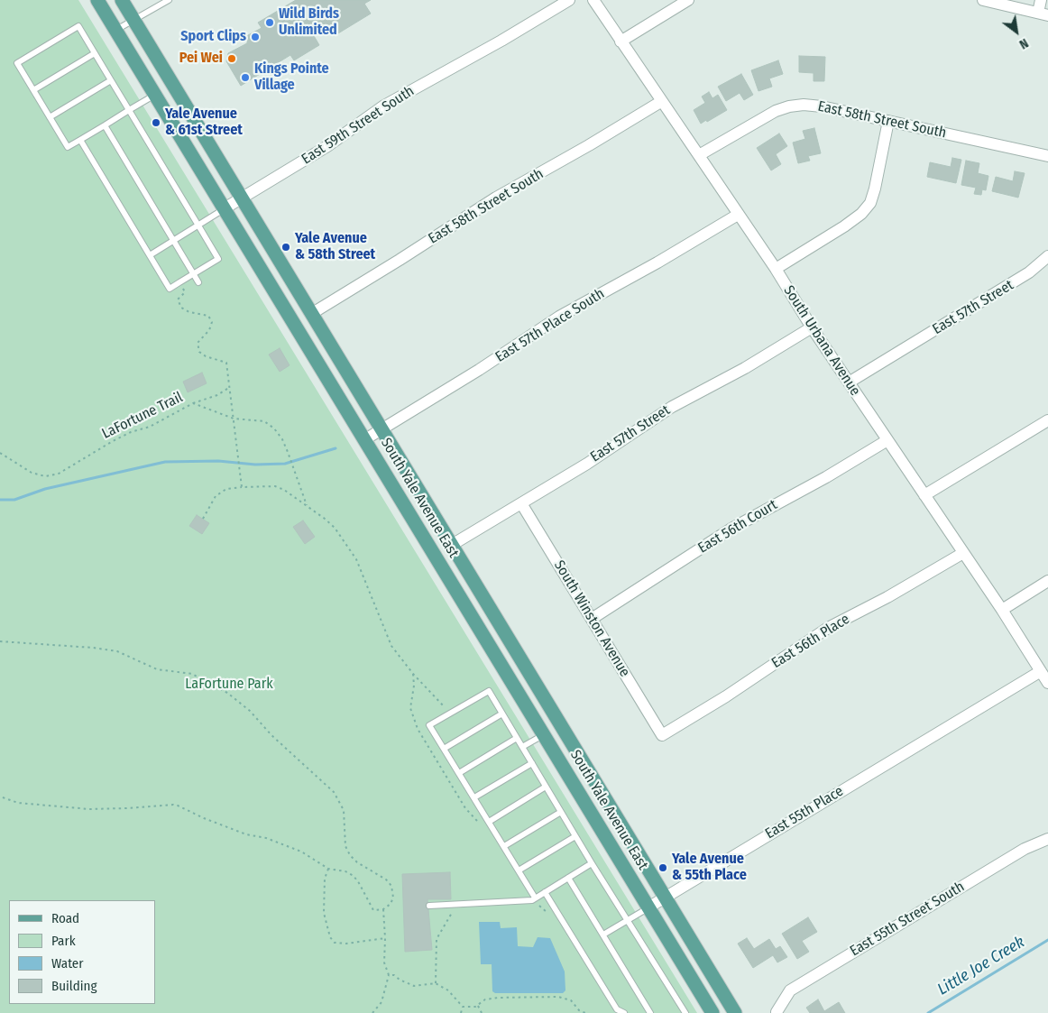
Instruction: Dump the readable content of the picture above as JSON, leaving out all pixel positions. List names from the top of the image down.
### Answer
{
  "streets": {
    "main road": ["South Yale Avenue East"],
    "street": [
      "East 58th Street South",
      "East 59th Street South",
      "East 57th Street",
      "East 57th Place South",
      "South Urbana Avenue",
      "East 56th Court",
      "South Winston Avenue",
      "East 56th Place",
      "East 55th Place",
      "East 55th Street South"
    ],
    "path": ["LaFortune Trail"]
  },
  "crossings": [
    ["East 58th Street South", "South Urbana Avenue"],
    ["East 58th Street South", "South Yale Avenue East"],
    ["East 59th Street South", "South Yale Avenue East"],
    ["East 57th Street", "South Urbana Avenue"],
    ["East 57th Street", "South Yale Avenue East"],
    ["East 57th Street", "South Winston Avenue"],
    ["East 57th Place South", "South Urbana Avenue"],
    ["East 57th Place South", "South Yale Avenue East"],
    ["South Urbana Avenue", "East 56th Court"],
    ["South Urbana Avenue", "East 56th Place"],
    ["South Urbana Avenue", "East 55th Place"],
    ["South Yale Avenue East", "East 55th Place"],
    ["East 56th Court", "South Winston Avenue"],
    ["South Winston Avenue", "East 56th Place"]
  ],
  "water": ["Little Joe Creek"],
  "parks": ["LaFortune Park"],
  "places": [
    "Wild Birds Unlimited",
    "Sport Clips",
    "Pei Wei",
    "Kings Pointe Village",
    "Yale Avenue & 61st Street",
    "Yale Avenue & 58th Street",
    "Yale Avenue & 55th Place"
  ],
  "legend": [
    "Road",
    "Park",
    "Water",
    "Building"
  ],
  "north": "bottom right"
}
